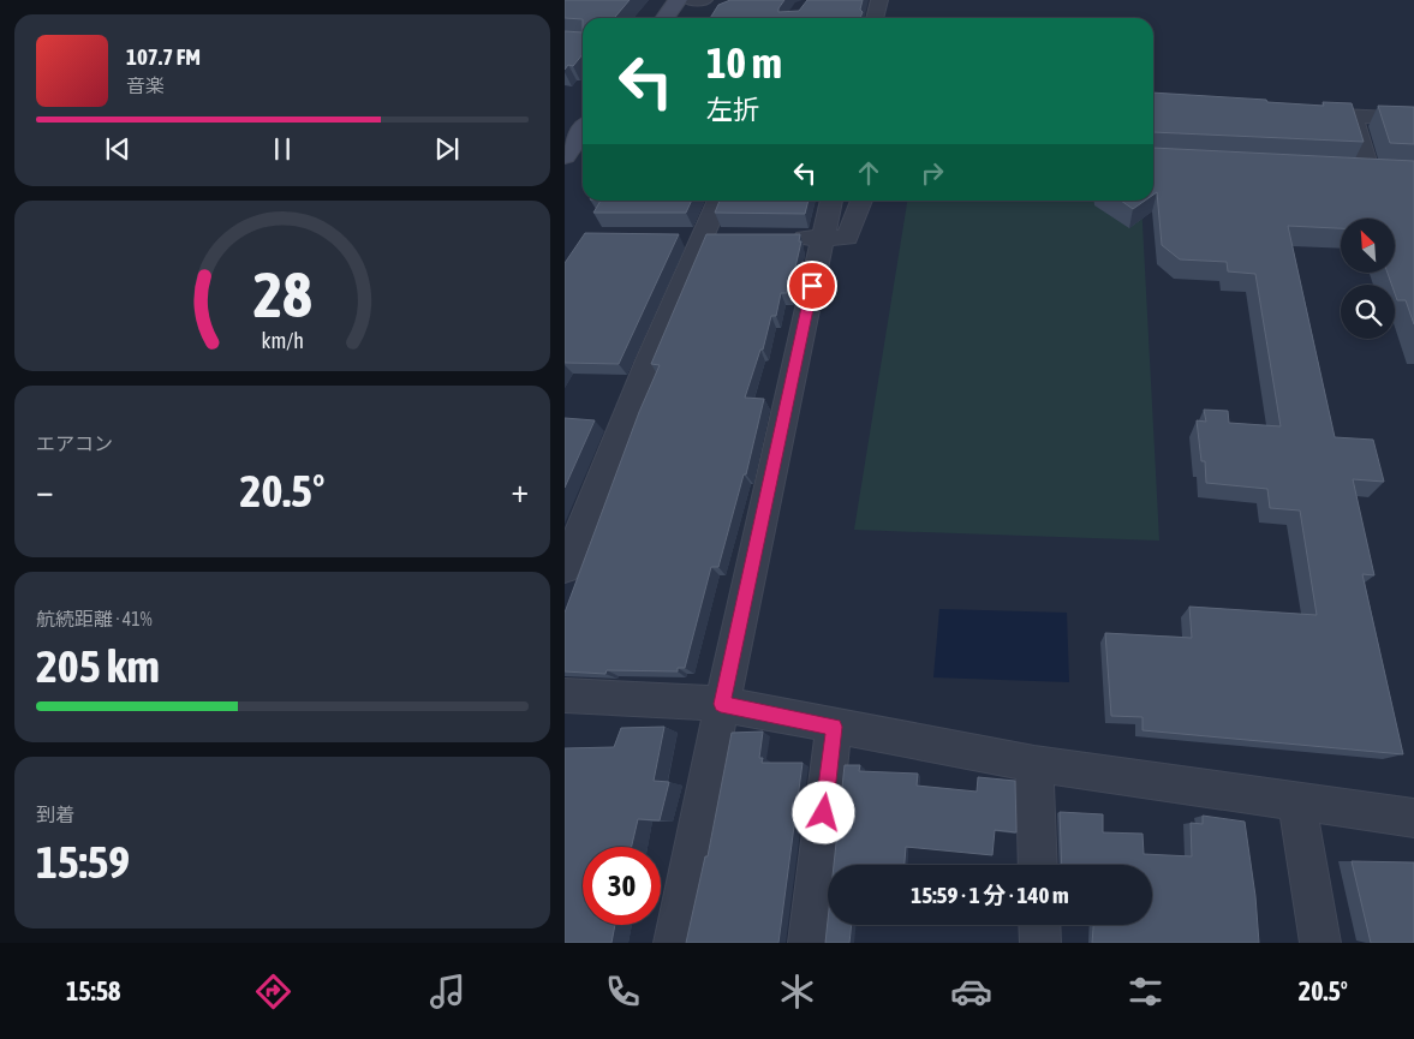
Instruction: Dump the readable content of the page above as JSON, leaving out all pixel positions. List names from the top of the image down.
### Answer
{
  "north": "top left",
  "page": {
    "turn": ["10 m", "左折"],
    "song": ["107.7 FM", "音楽"],
    "tile": [
      "エアコン",
      ["航続距離 · 41%", "205 km"],
      ["到着", "15:59"]
    ],
    "heat": ["−", "20.5°", "+"],
    "limit": "30",
    "trip": "15:59 · 1 分 · 140 m",
    "tabs": ["15:58", "20.5°"],
    "gauge": ["28", "km/h"]
  }
}
